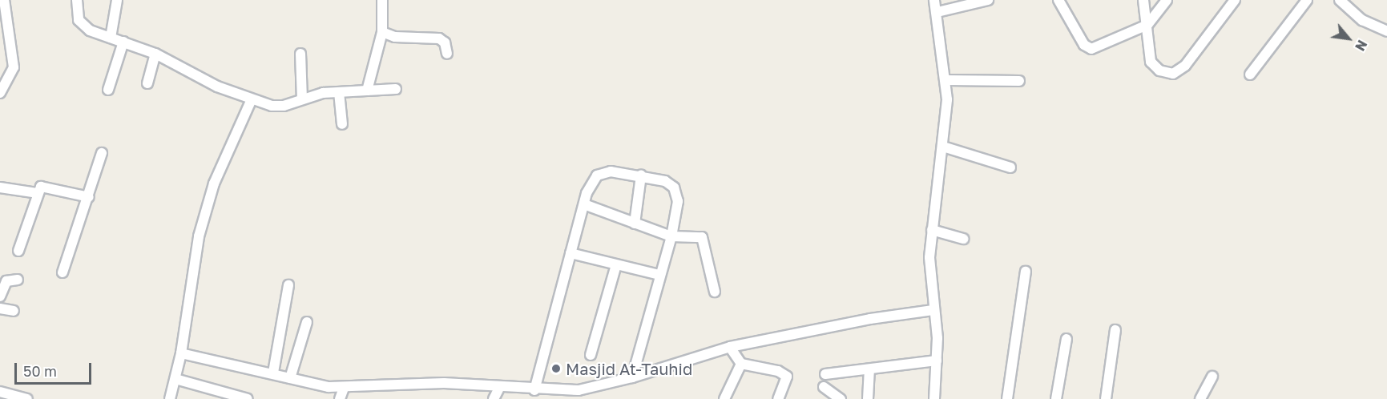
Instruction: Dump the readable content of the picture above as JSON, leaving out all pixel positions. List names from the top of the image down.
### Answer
{
  "places": ["Masjid At-Tauhid"],
  "scale_bar": "50 m",
  "north": "bottom right"
}
